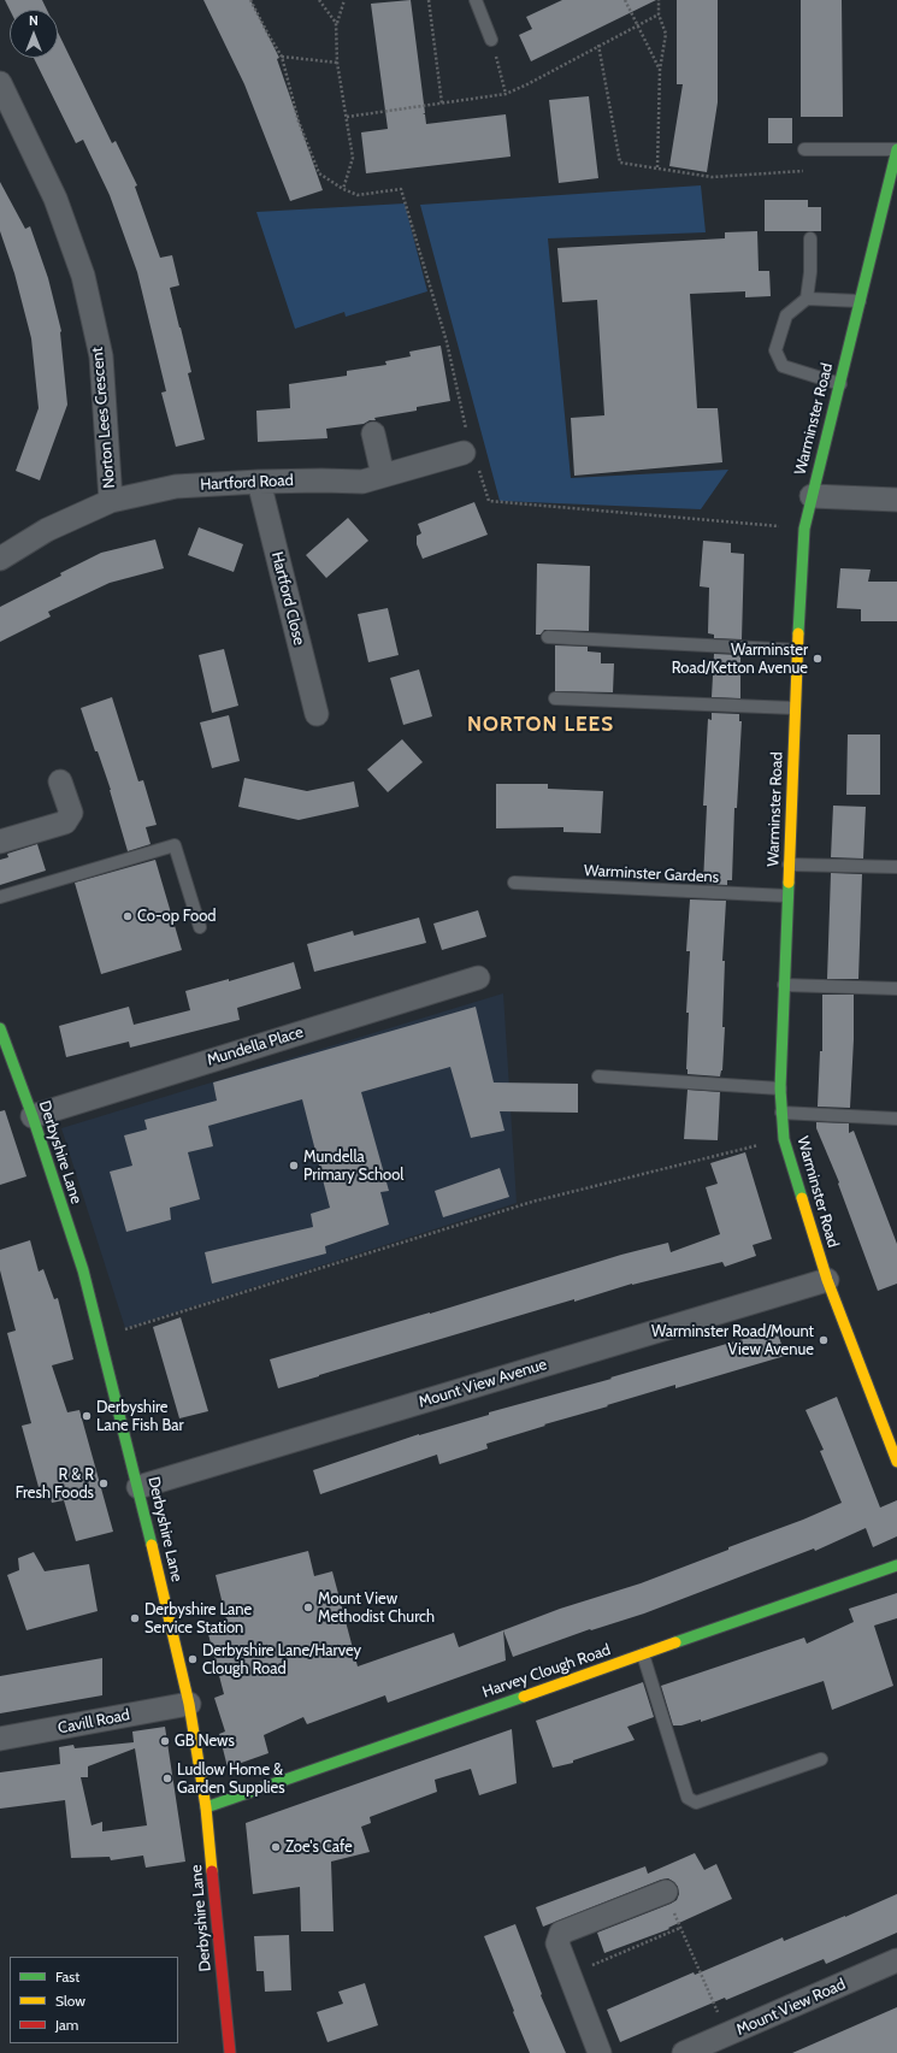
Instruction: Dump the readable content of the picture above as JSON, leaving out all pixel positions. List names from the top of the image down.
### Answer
{
  "streets": {
    "street": [
      "Norton Lees Crescent",
      "Warminster Road",
      "Hartford Road",
      "Hartford Close",
      "Mundella Place",
      "Derbyshire Lane",
      "Mount View Avenue",
      "Harvey Clough Road",
      "Cavill Road",
      "Mount View Road"
    ],
    "lane": ["Warminster Gardens"]
  },
  "crossings": [
    ["Norton Lees Crescent", "Hartford Road"],
    ["Warminster Road", "Warminster Gardens"],
    ["Warminster Road", "Mount View Avenue"],
    ["Hartford Road", "Hartford Close"],
    ["Mundella Place", "Derbyshire Lane"],
    ["Derbyshire Lane", "Mount View Avenue"],
    ["Derbyshire Lane", "Harvey Clough Road"],
    ["Derbyshire Lane", "Cavill Road"]
  ],
  "districts": ["NORTON LEES"],
  "places": [
    "Warminster Road/Ketton Avenue",
    "Co-op Food",
    "Mundella Primary School",
    "Warminster Road/Mount View Avenue",
    "Derbyshire Lane Fish Bar",
    "R & R Fresh Foods",
    "Mount View Methodist Church",
    "Derbyshire Lane Service Station",
    "Derbyshire Lane/Harvey Clough Road",
    "GB News",
    "Ludlow Home & Garden Supplies",
    "Zoe's Cafe"
  ],
  "legend": ["Fast", "Slow", "Jam"],
  "north": "top"
}
